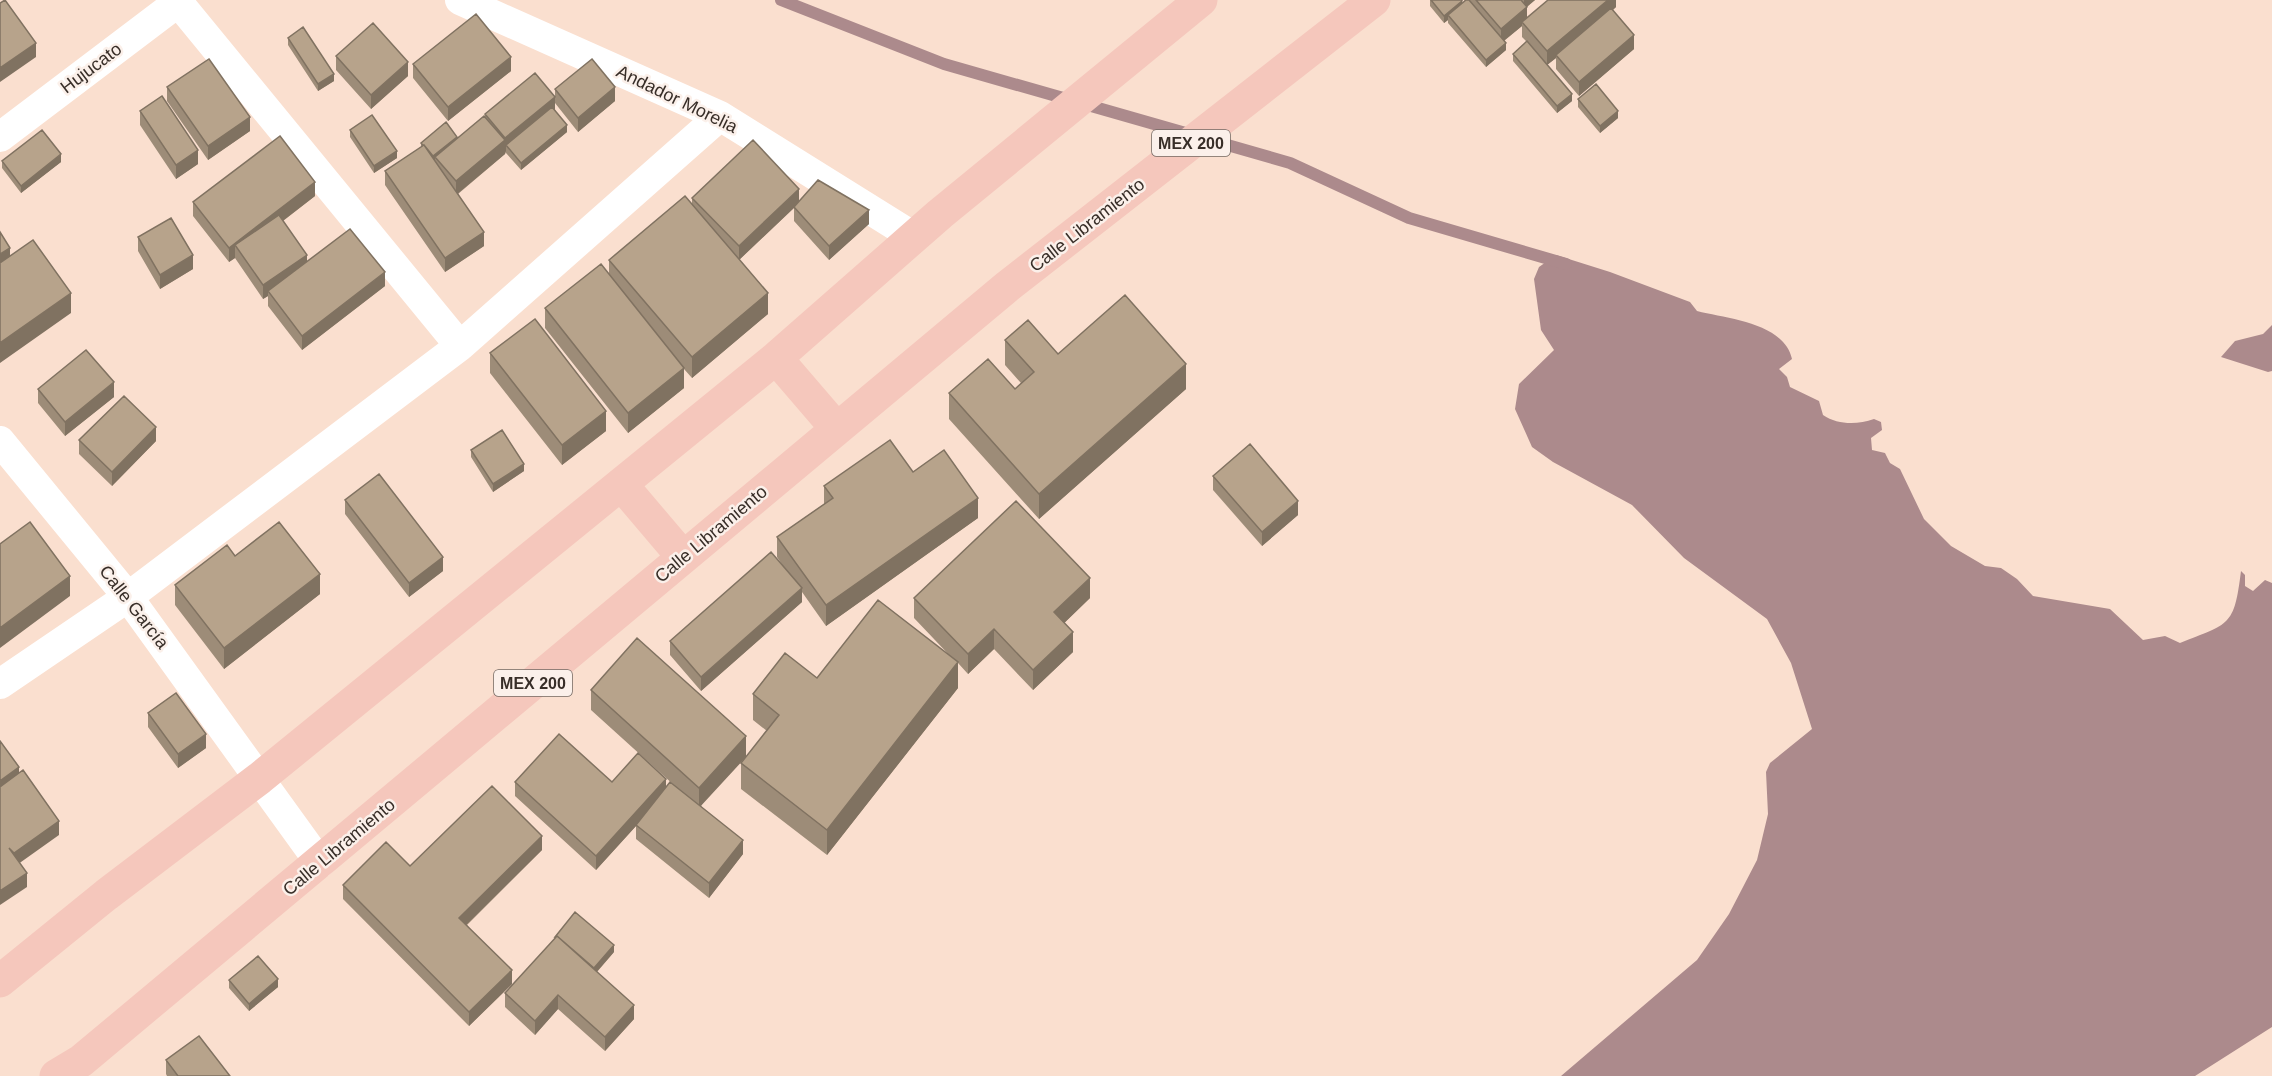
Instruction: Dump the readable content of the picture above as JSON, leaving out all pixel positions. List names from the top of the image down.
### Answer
{
  "streets": {
    "highway": ["MEX 200", "Calle Libramiento"],
    "street": ["Hujucato", "Andador Morelia", "Calle García"]
  },
  "crossings": [
    ["Calle Libramiento", "Calle García"]
  ]
}
